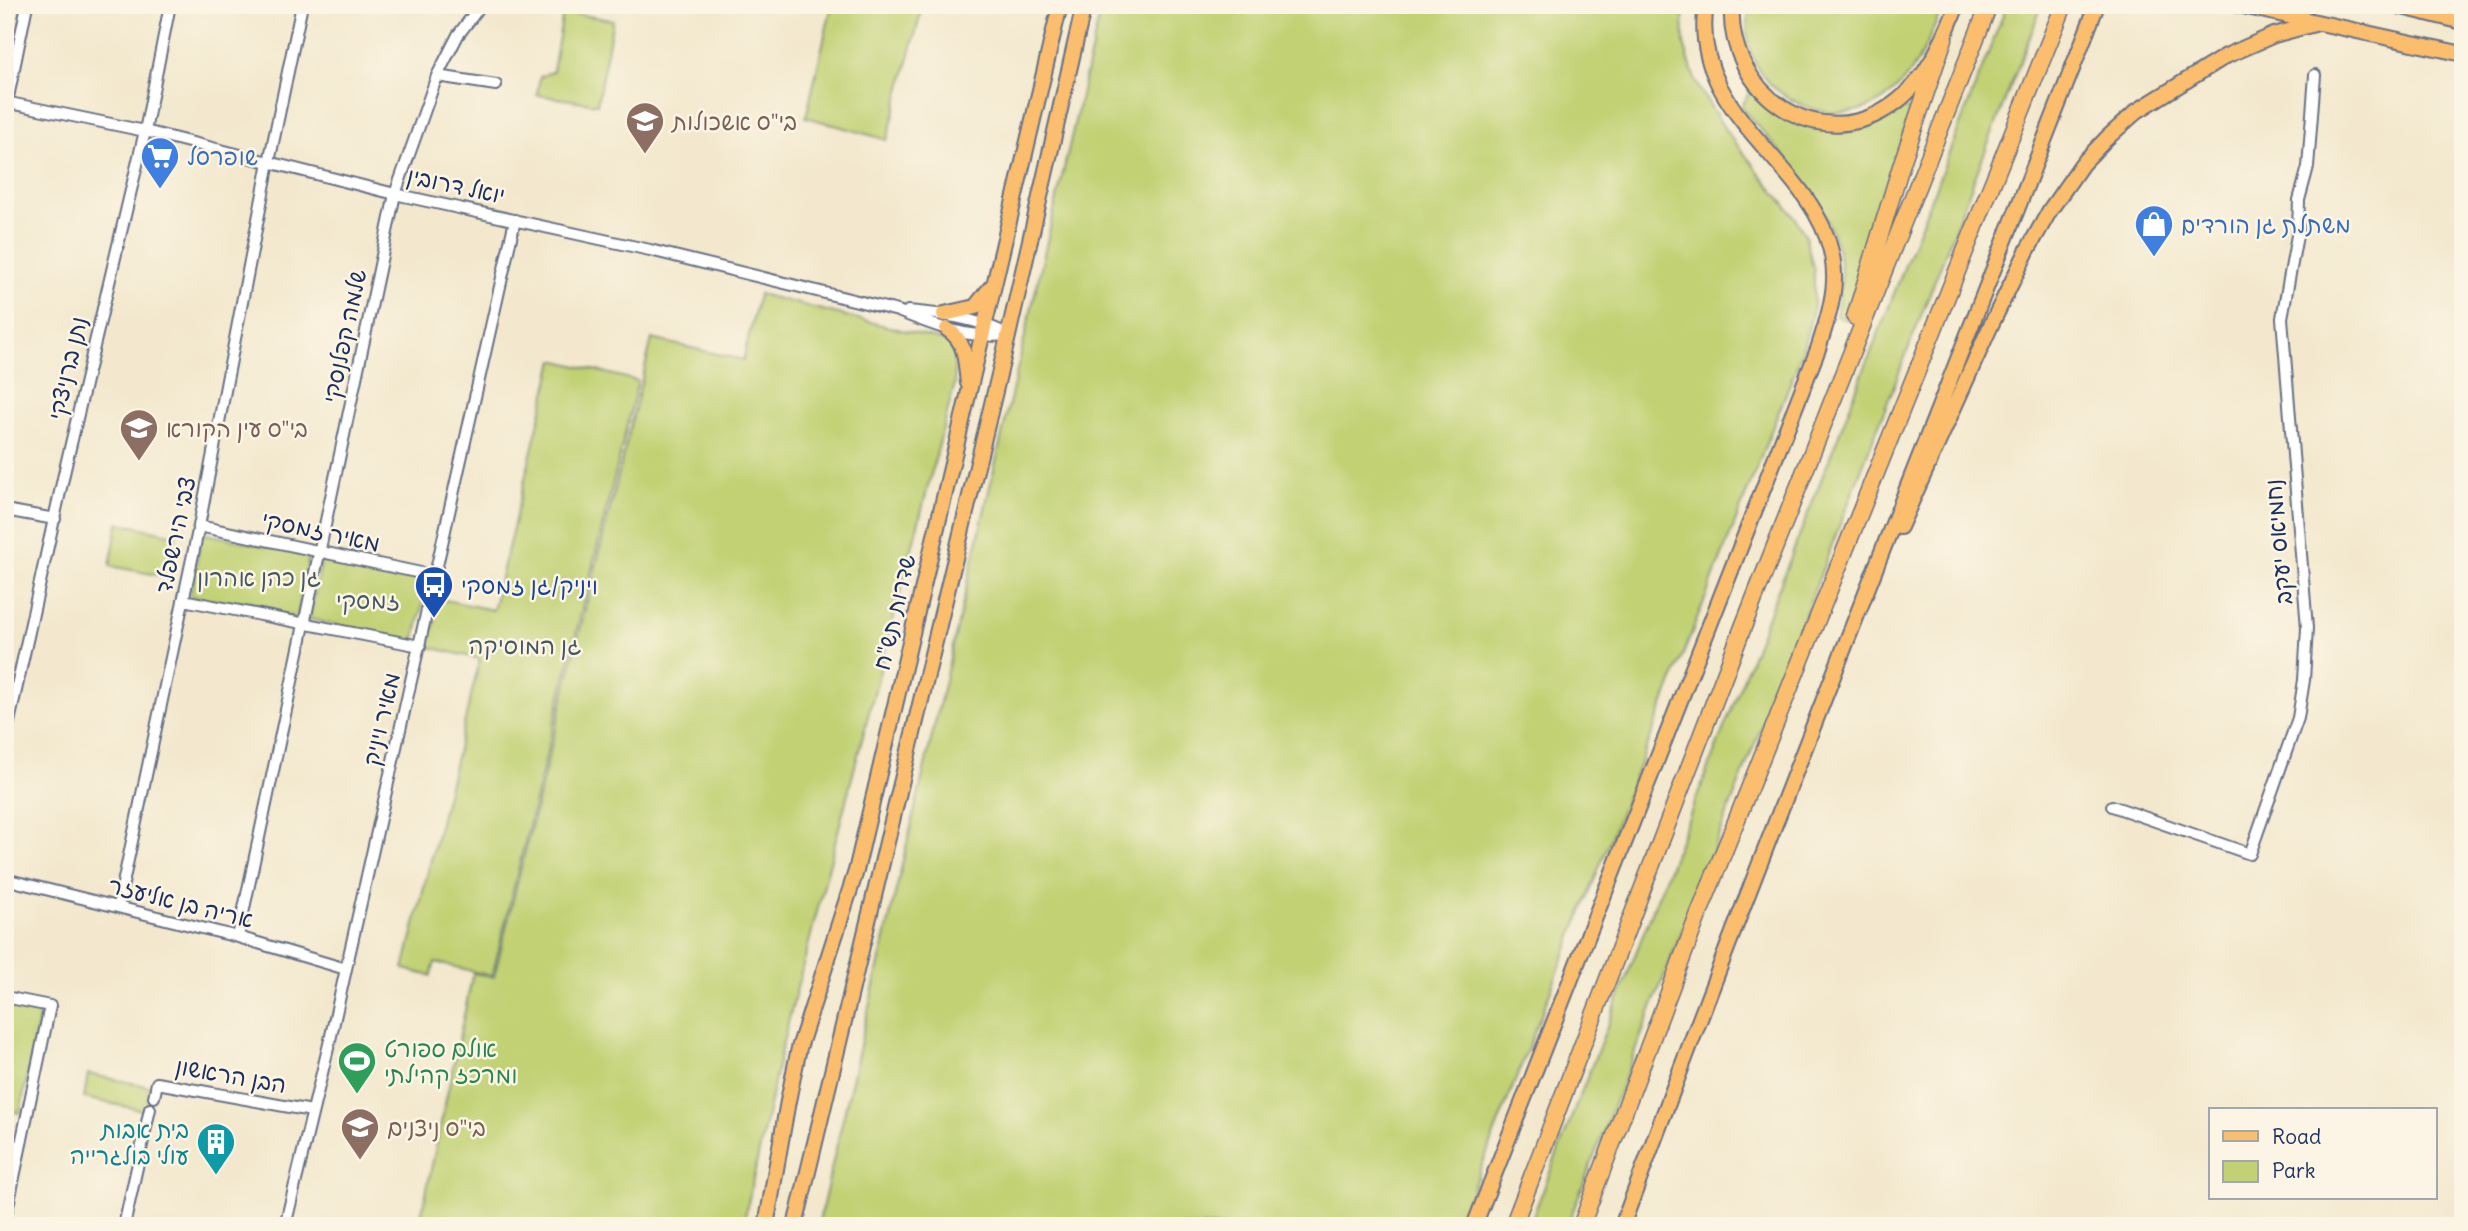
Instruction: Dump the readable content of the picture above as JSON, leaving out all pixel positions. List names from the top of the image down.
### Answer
{
  "streets": {
    "main road": ["שדרות תש\"ח"],
    "street": [
      "יואל דרובין",
      "שלמה קפלנסקי",
      "נתן ברניצקי",
      "מאיר זמסקי",
      "צבי הירשפלד",
      "נחמיאס יעקב",
      "מאיר ויניק",
      "אריה בן אליעזר",
      "הבן הראשון"
    ]
  },
  "crossings": [
    ["יואל דרובין", "שלמה קפלנסקי"],
    ["יואל דרובין", "נתן ברניצקי"],
    ["יואל דרובין", "צבי הירשפלד"],
    ["יואל דרובין", "שדרות תש\"ח"],
    ["יואל דרובין", "מאיר ויניק"],
    ["שלמה קפלנסקי", "מאיר זמסקי"],
    ["שלמה קפלנסקי", "אריה בן אליעזר"],
    ["מאיר זמסקי", "צבי הירשפלד"],
    ["מאיר זמסקי", "מאיר ויניק"],
    ["צבי הירשפלד", "אריה בן אליעזר"],
    ["מאיר ויניק", "אריה בן אליעזר"],
    ["מאיר ויניק", "הבן הראשון"]
  ],
  "parks": ["גן כהן אהרון", "זמסקי", "גן המוסיקה"],
  "places": {
    "school or university": ["בי\"ס אשכולות", "בי\"ס עין הקורא", "בי\"ס ניצנים"],
    "supermarket": ["שופרסל"],
    "shop": ["משתלת גן הורדים"],
    "bus stop": ["ויניק/גן זמסקי"],
    "sports": ["אולם ספורט ומרכז קהילתי"],
    "building": ["בית אבות עולי בולגרייה"]
  },
  "legend": ["Road", "Park"]
}
